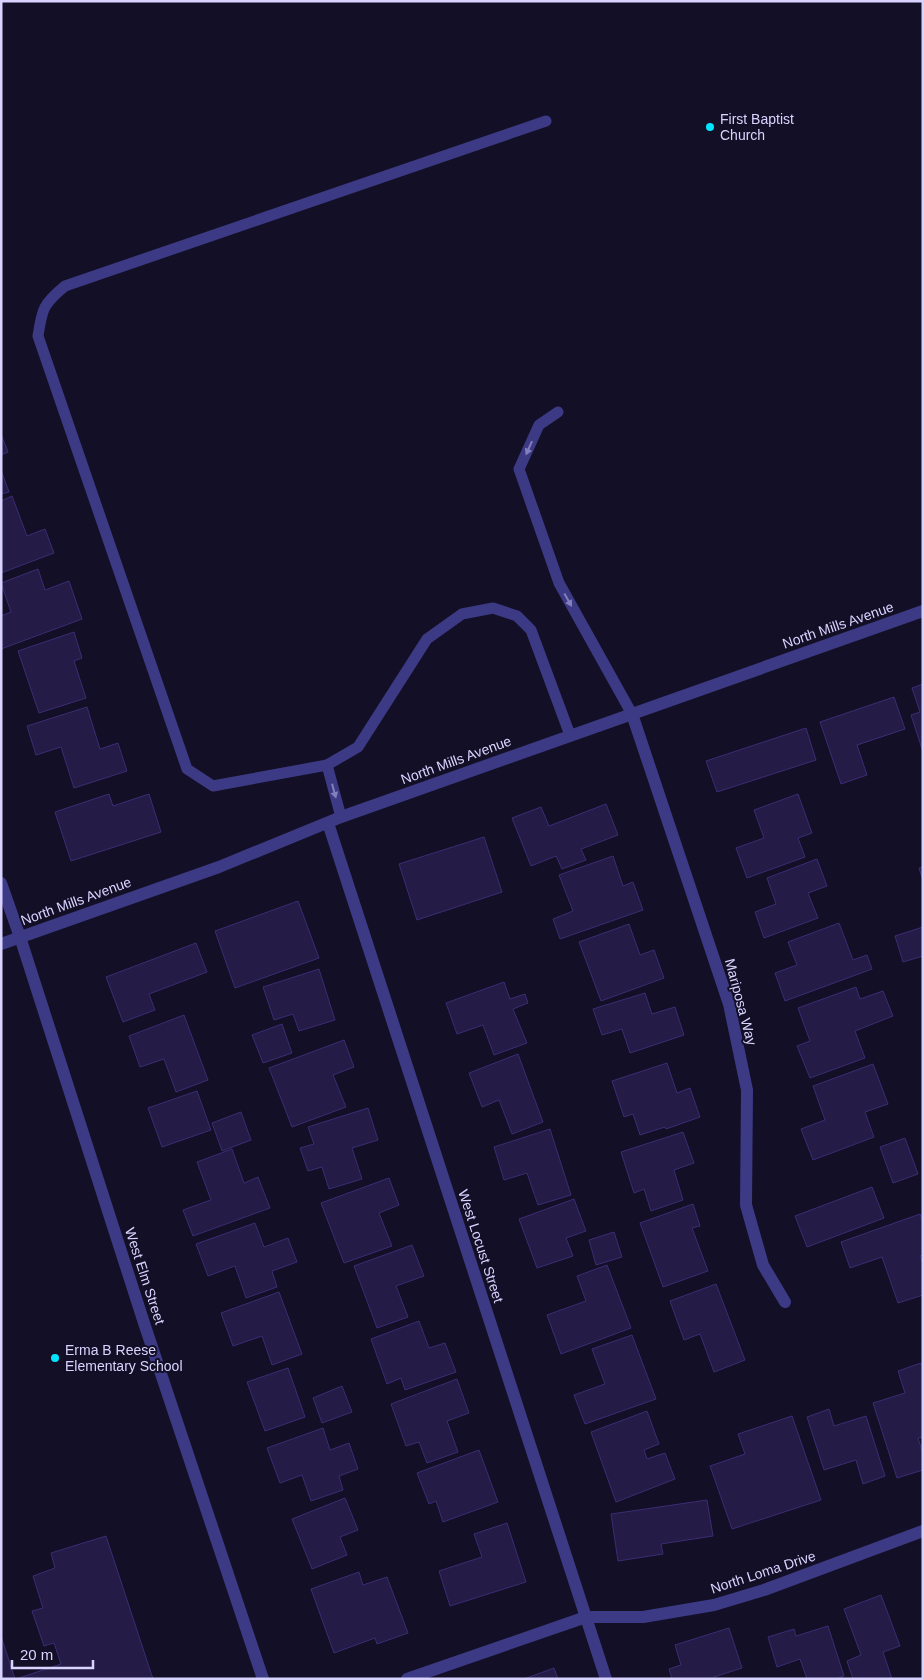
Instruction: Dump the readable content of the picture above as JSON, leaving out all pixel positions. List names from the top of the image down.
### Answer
{
  "streets": {
    "street": [
      "North Mills Avenue",
      "Mariposa Way",
      "West Locust Street",
      "West Elm Street",
      "North Loma Drive"
    ]
  },
  "crossings": [
    ["North Mills Avenue", "Mariposa Way"],
    ["North Mills Avenue", "West Locust Street"],
    ["North Mills Avenue", "West Elm Street"],
    ["West Locust Street", "North Loma Drive"]
  ],
  "places": ["First Baptist Church", "Erma B Reese Elementary School"],
  "scale_bar": "20 m"
}
